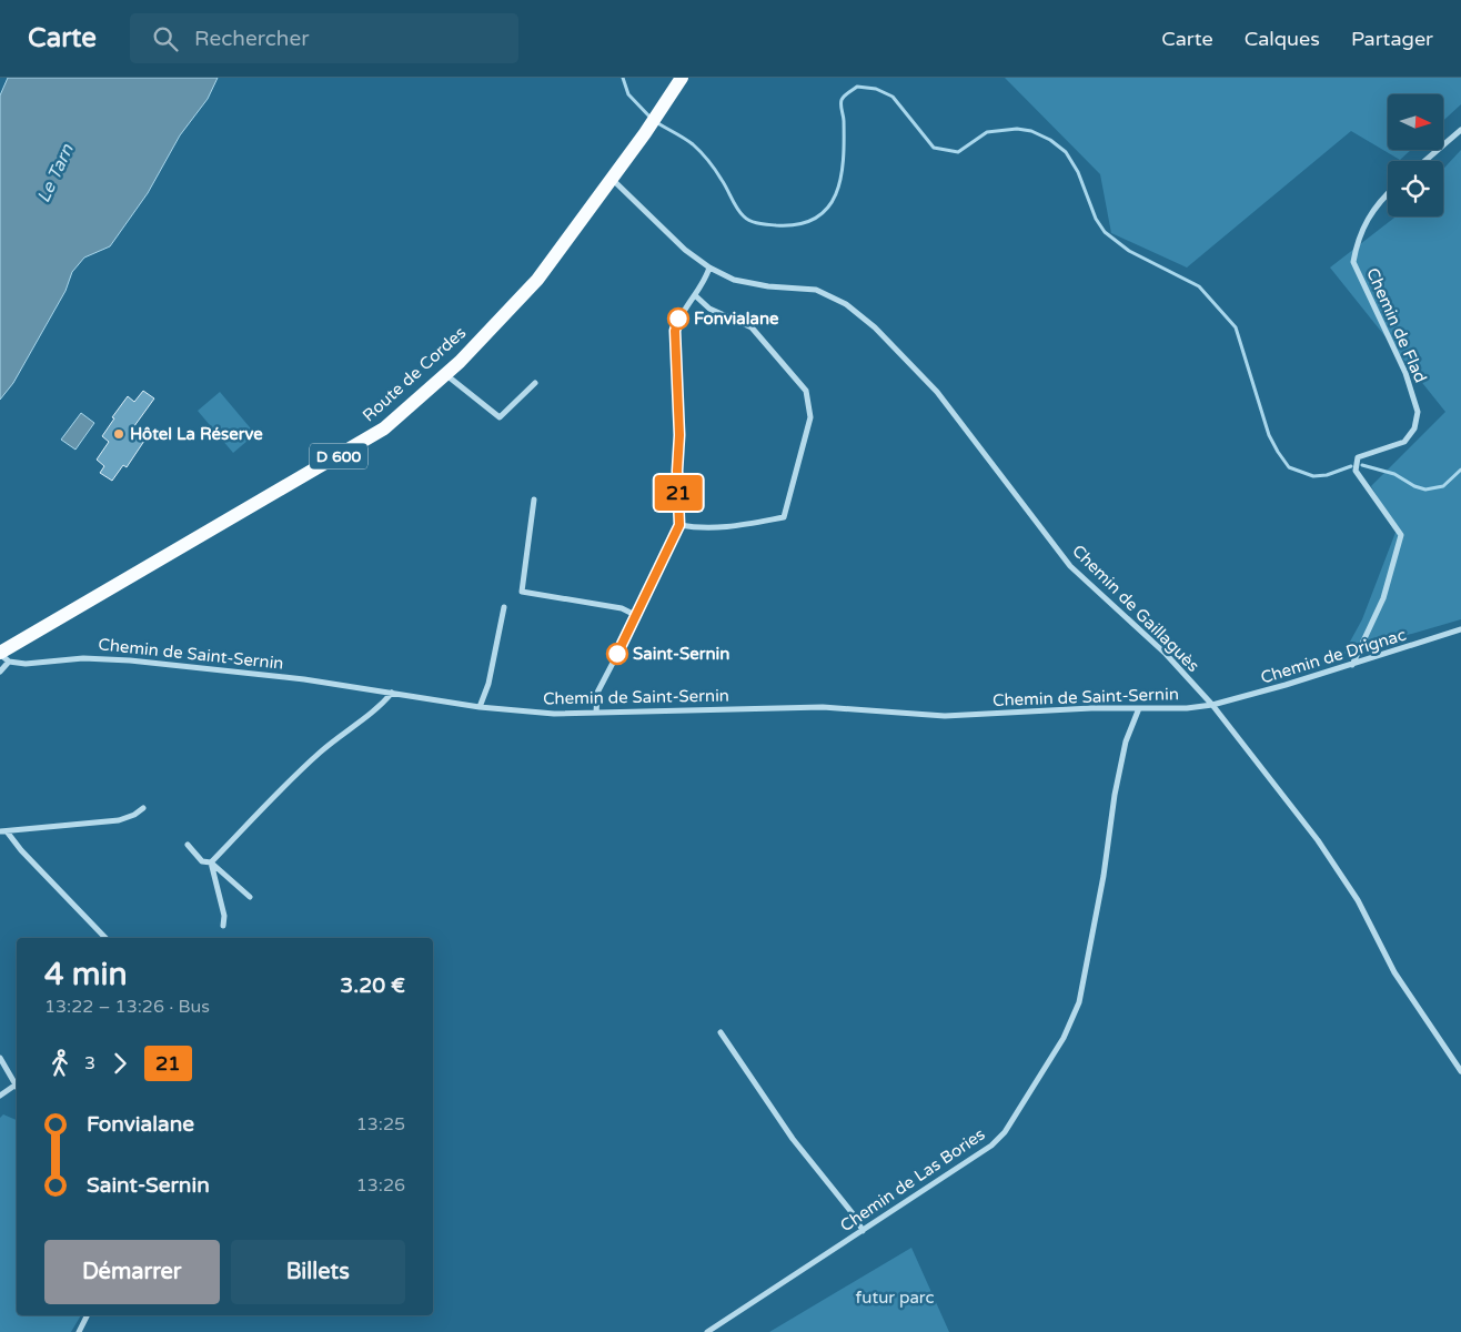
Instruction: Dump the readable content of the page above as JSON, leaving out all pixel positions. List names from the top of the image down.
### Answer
{
  "streets": {
    "main road": ["Route de Cordes", "D 600"],
    "street": [
      "Chemin de Flad",
      "Chemin de Gaillaguès",
      "Chemin de Saint-Sernin",
      "Chemin de Drignac",
      "Chemin de Las Bories"
    ]
  },
  "crossings": [
    ["Chemin de Flad", "Chemin de Drignac"],
    ["Route de Cordes", "Chemin de Gaillaguès"],
    ["Route de Cordes", "Chemin de Saint-Sernin"],
    ["Chemin de Gaillaguès", "Chemin de Saint-Sernin"],
    ["Chemin de Gaillaguès", "Chemin de Drignac"],
    ["Chemin de Saint-Sernin", "Chemin de Drignac"],
    ["Chemin de Saint-Sernin", "Chemin de Las Bories"]
  ],
  "water": ["Le Tarn"],
  "parks": ["futur parc"],
  "places": ["Fonvialane", "Hôtel La Réserve", "Saint-Sernin"],
  "lines": ["bus line 21"],
  "north": "right",
  "page": {
    "header": "Carte",
    "search": "Rechercher",
    "nav": ["Carte", "Calques", "Partager"],
    "on_map": "21",
    "heading": ["4 min", "13:22 – 13:26 · Bus", "3.20 €"],
    "legs": ["3", "21"],
    "list": [
      {
        "name": "Fonvialane",
        "value": "13:25"
      },
      {
        "name": "Saint-Sernin",
        "value": "13:26"
      }
    ],
    "buttons": ["Démarrer", "Billets"]
  }
}
